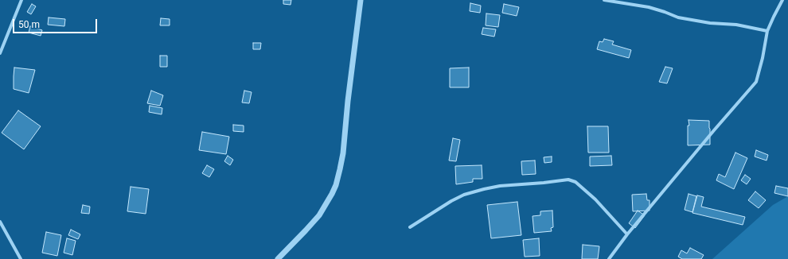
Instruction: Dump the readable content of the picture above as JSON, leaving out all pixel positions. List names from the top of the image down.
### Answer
{
  "scale_bar": "50 m"
}
